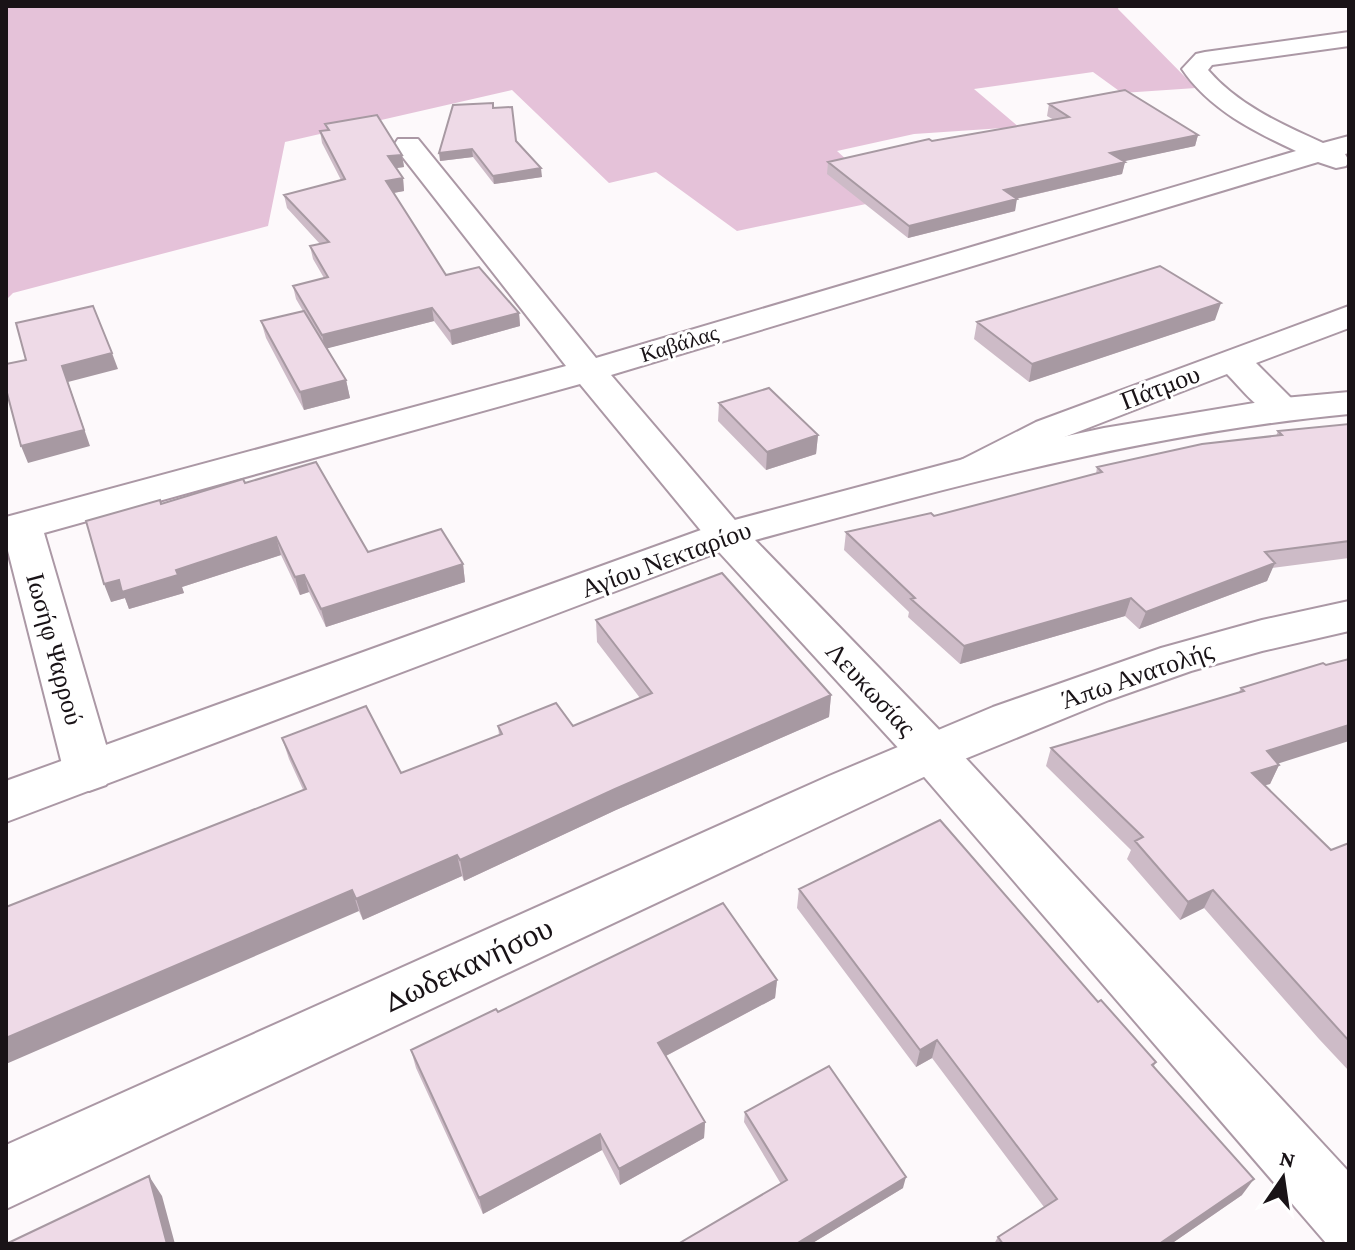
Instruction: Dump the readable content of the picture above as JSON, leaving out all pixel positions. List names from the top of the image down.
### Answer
{
  "streets": {
    "street": [
      "Καβάλας",
      "Πάτμου",
      "Αγίου Νεκταρίου",
      "Ιωσήφ Ψαρρού",
      "Άπω Ανατολής",
      "Λευκωσίας",
      "Δωδεκανήσου"
    ]
  },
  "crossings": [
    ["Καβάλας", "Ιωσήφ Ψαρρού"],
    ["Καβάλας", "Λευκωσίας"],
    ["Πάτμου", "Αγίου Νεκταρίου"],
    ["Αγίου Νεκταρίου", "Ιωσήφ Ψαρρού"],
    ["Αγίου Νεκταρίου", "Λευκωσίας"],
    ["Άπω Ανατολής", "Λευκωσίας"],
    ["Άπω Ανατολής", "Δωδεκανήσου"],
    ["Λευκωσίας", "Δωδεκανήσου"]
  ],
  "north": "top"
}
